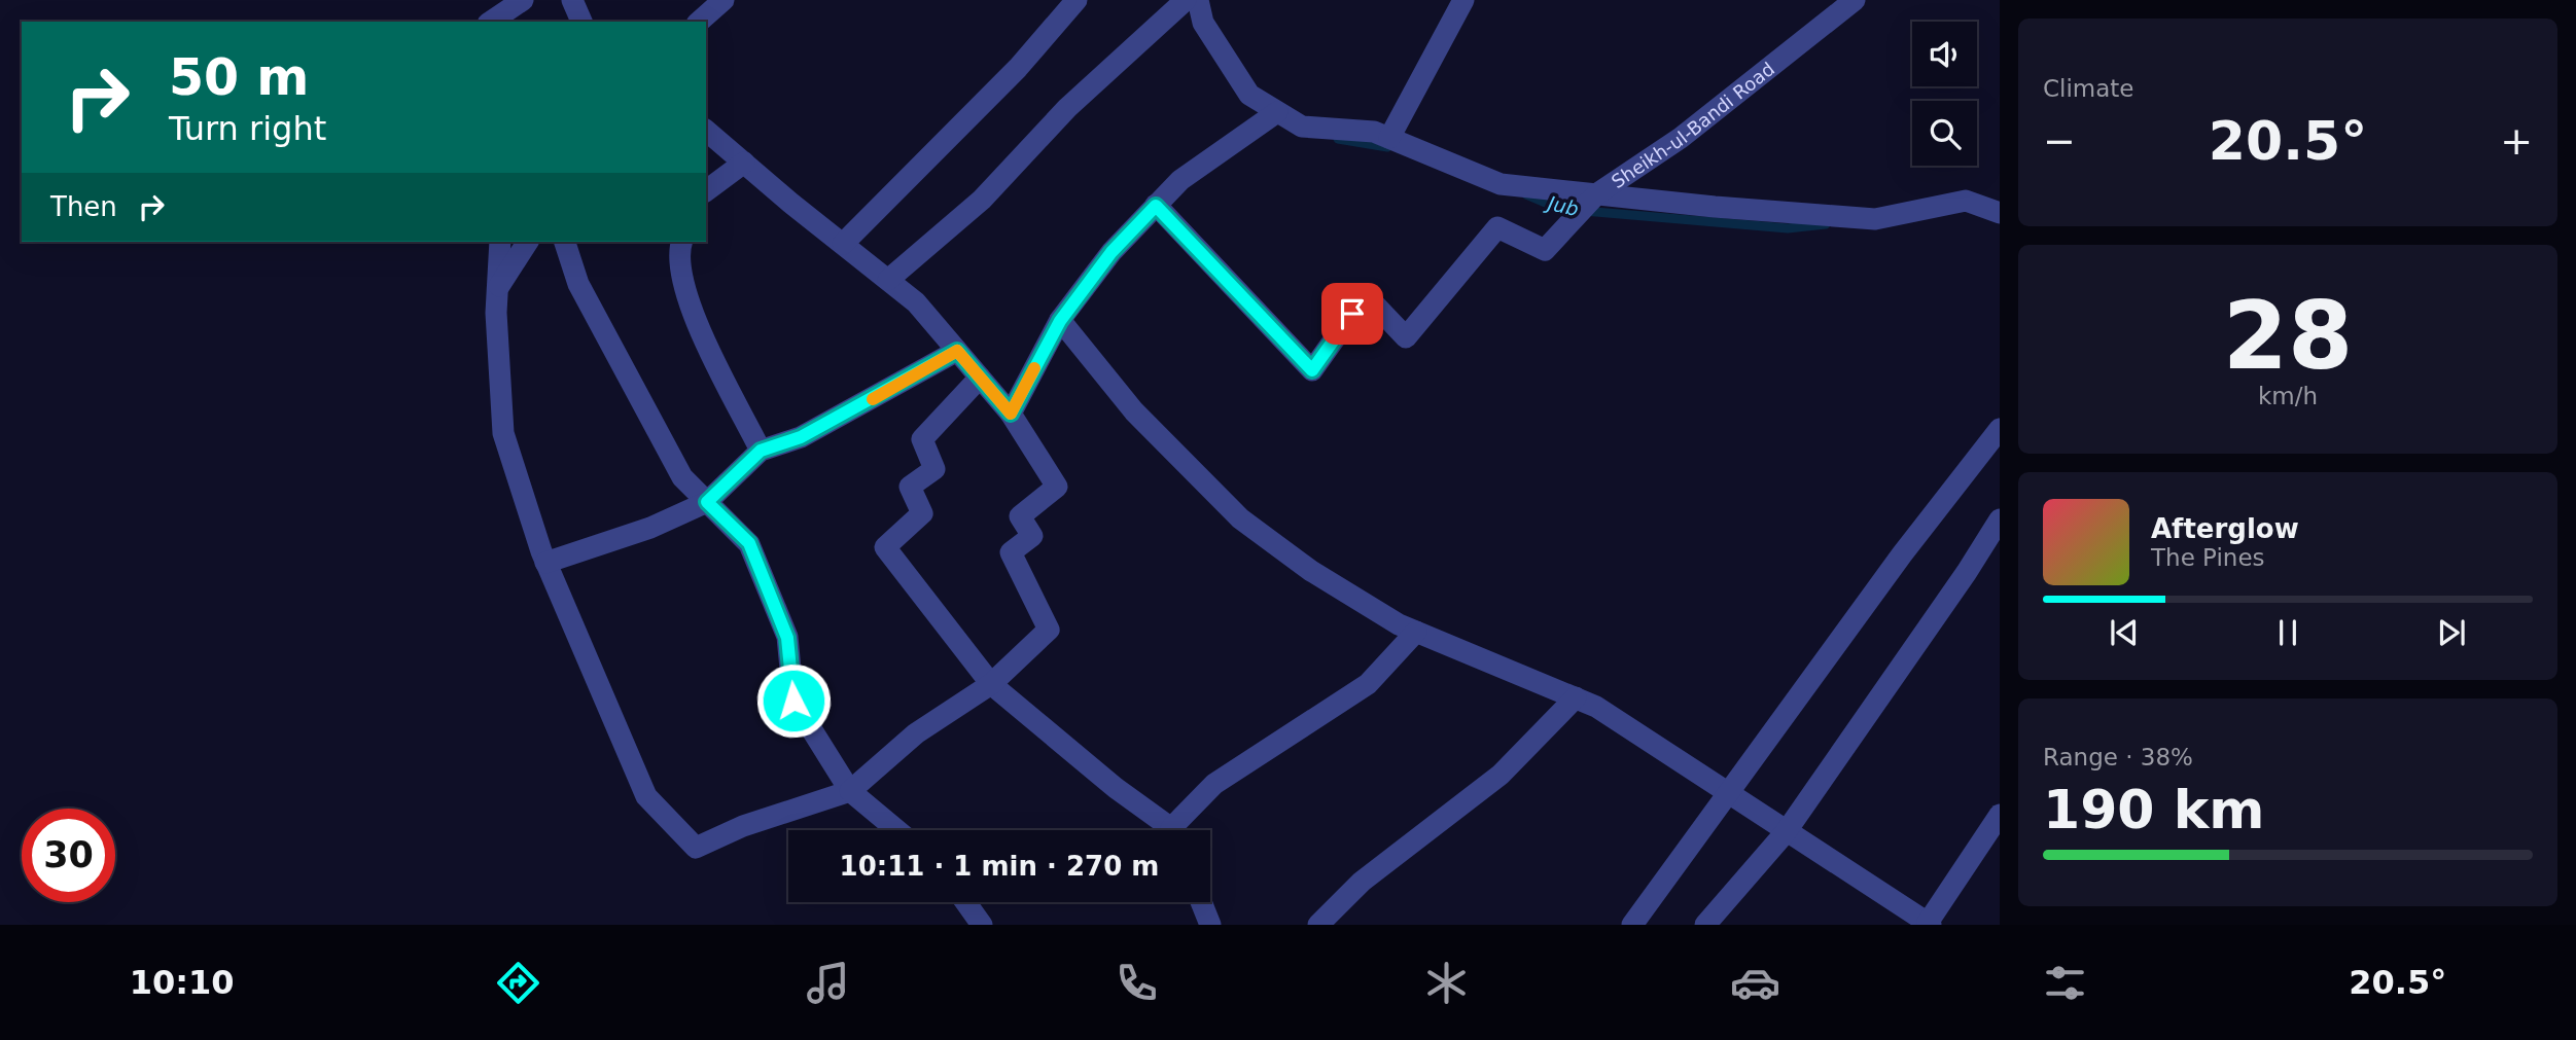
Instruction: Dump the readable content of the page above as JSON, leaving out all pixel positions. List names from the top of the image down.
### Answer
{
  "streets": {
    "street": ["Sheikh-ul-Bandi Road"]
  },
  "water": ["Jub"],
  "page": {
    "tile": [
      "Climate",
      ["28", "km/h"],
      ["Range · 38%", "190 km"]
    ],
    "turn": ["50 m", "Turn right"],
    "heat": ["−", "20.5°", "+"],
    "then": "Then",
    "song": ["Afterglow", "The Pines"],
    "limit": "30",
    "trip": "10:11 · 1 min · 270 m",
    "tabs": ["10:10", "20.5°"]
  }
}
